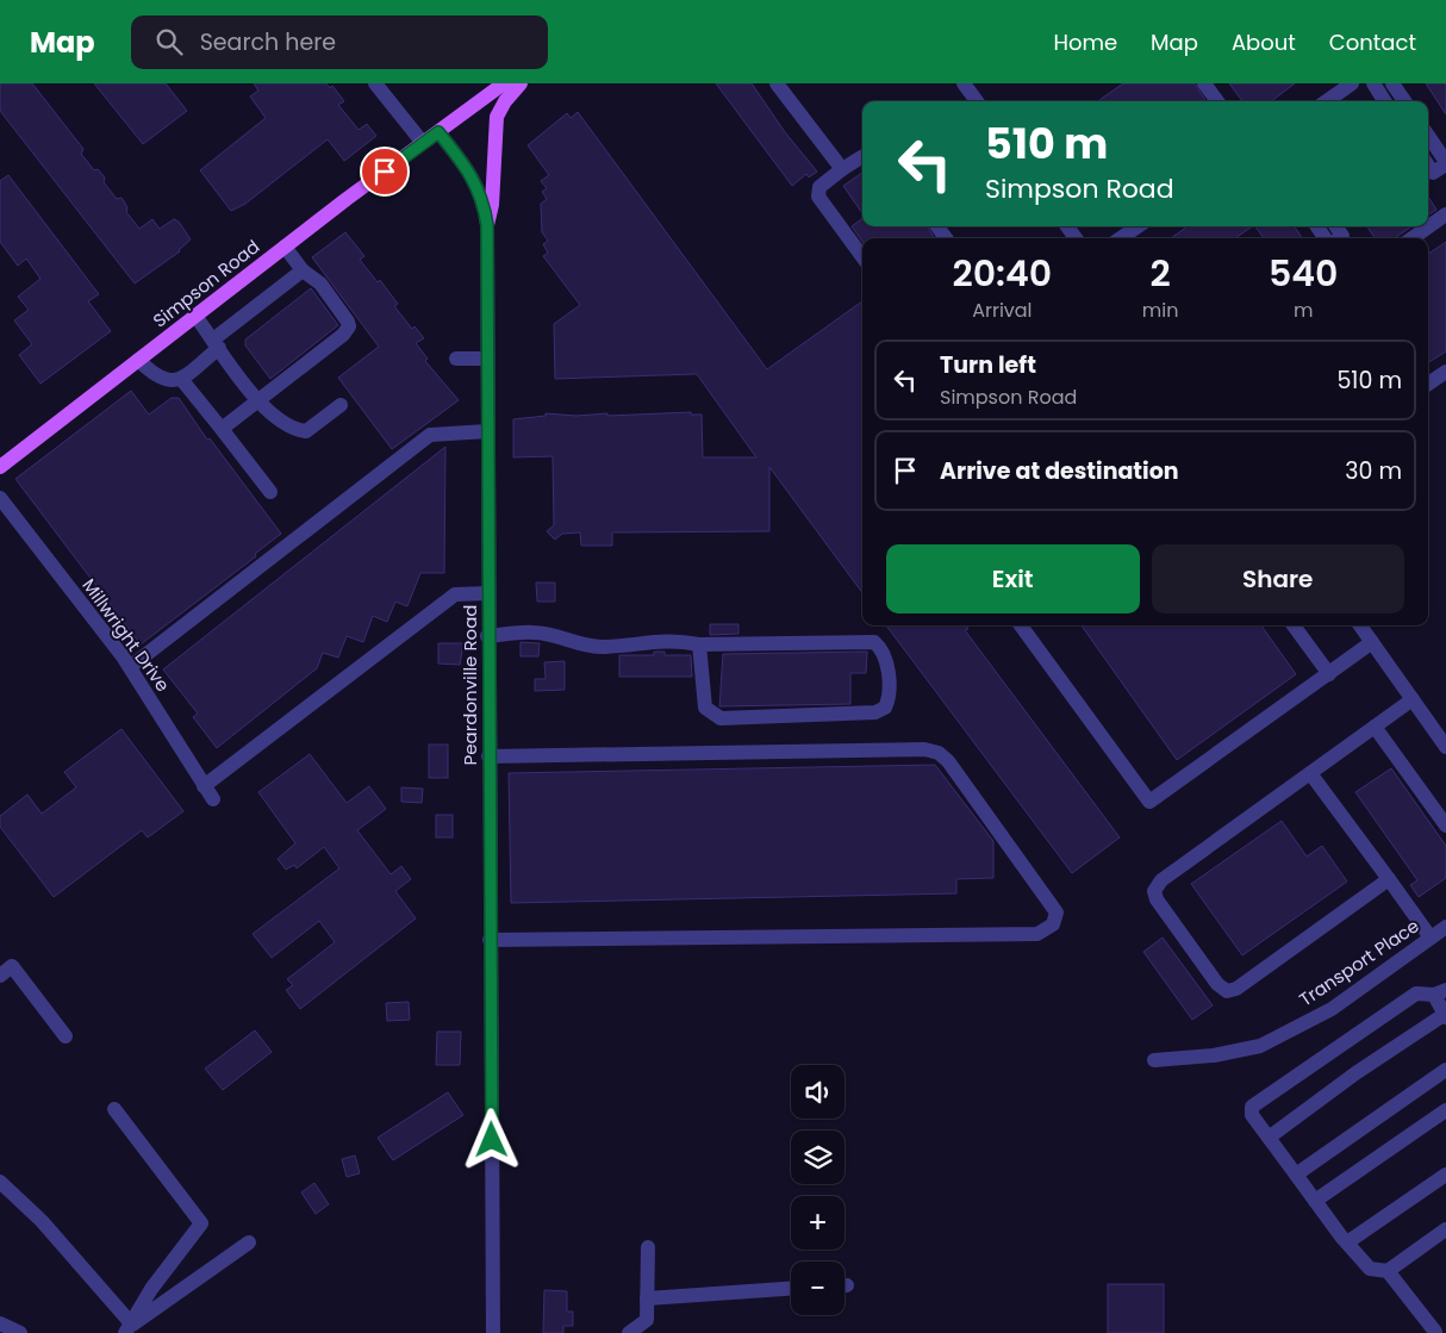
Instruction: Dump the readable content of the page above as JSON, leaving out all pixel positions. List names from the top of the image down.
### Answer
{
  "streets": {
    "main road": ["Simpson Road"],
    "street": ["Millwright Drive", "Peardonville Road", "Transport Place"]
  },
  "crossings": [
    ["Simpson Road", "Peardonville Road"]
  ],
  "page": {
    "header": "Map",
    "search": "Search here",
    "nav": [
      "Home",
      "Map",
      "About",
      "Contact"
    ],
    "turn": ["510 m", "Simpson Road"],
    "eta": [
      "20:40",
      "Arrival",
      "2",
      "min",
      "540",
      "m"
    ],
    "list": [
      {
        "name": "Turn left",
        "note": "Simpson Road",
        "value": "510 m"
      },
      {
        "name": "Arrive at destination",
        "value": "30 m"
      }
    ],
    "buttons": ["Exit", "Share"],
    "map_buttons": ["+", "−"]
  }
}
